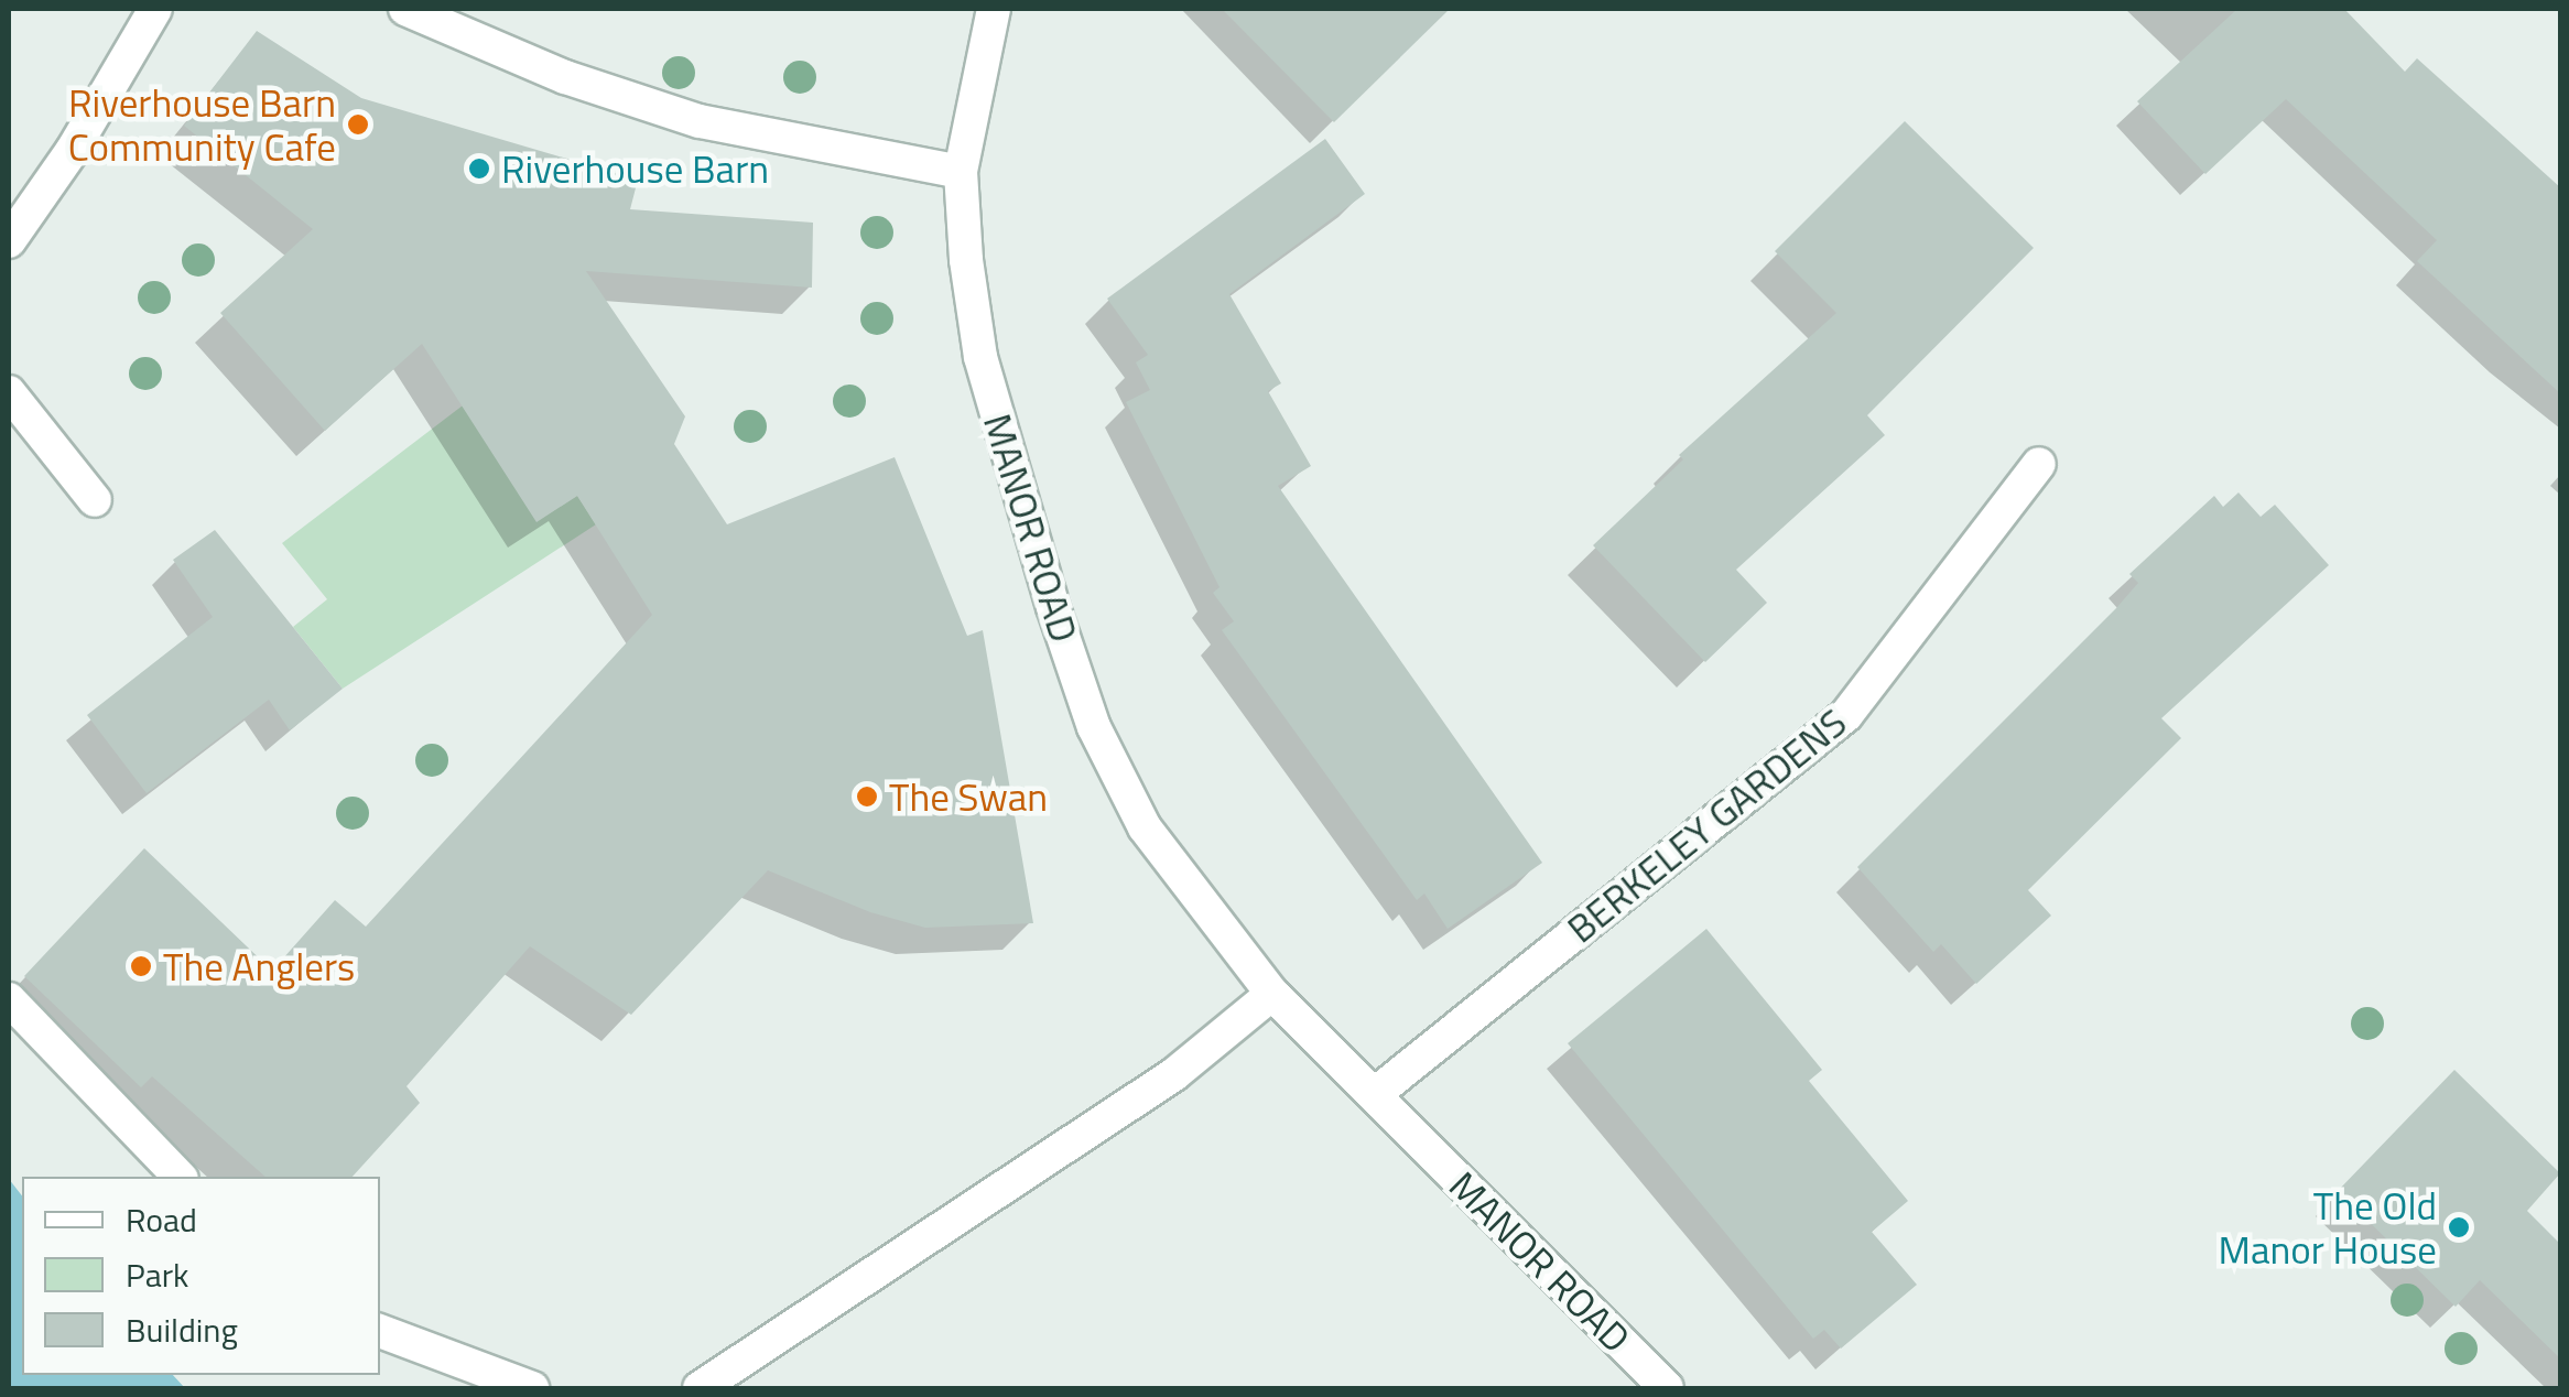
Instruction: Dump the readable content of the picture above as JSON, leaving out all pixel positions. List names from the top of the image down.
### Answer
{
  "streets": {
    "street": ["MANOR ROAD", "BERKELEY GARDENS"]
  },
  "crossings": [
    ["MANOR ROAD", "BERKELEY GARDENS"]
  ],
  "places": [
    "Riverhouse Barn Community Cafe",
    "Riverhouse Barn",
    "The Swan",
    "The Anglers",
    "The Old Manor House"
  ],
  "legend": ["Road", "Park", "Building"]
}
